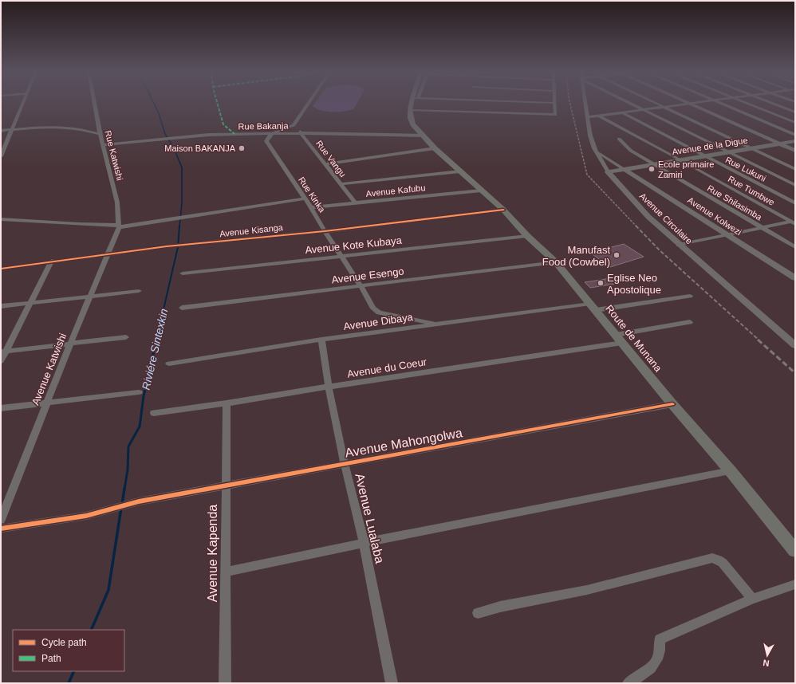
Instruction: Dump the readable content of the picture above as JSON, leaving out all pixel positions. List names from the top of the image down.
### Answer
{
  "streets": {
    "main road": ["Route de Munana"],
    "street": [
      "Rue Bakanja",
      "Avenue de la Digue",
      "Rue Katwishi",
      "Rue Vangu",
      "Rue Lukuni",
      "Avenue Kafubu",
      "Rue Tumbwe",
      "Rue Kinka",
      "Rue Shilasimba",
      "Avenue Kolwezi",
      "Avenue Circulaire",
      "Avenue Kisanga",
      "Avenue Kote Kubaya",
      "Avenue Esengo",
      "Avenue Dibaya",
      "Avenue du Coeur",
      "Avenue Katwishi",
      "Avenue Mahongolwa",
      "Avenue Lualaba",
      "Avenue Kapenda"
    ]
  },
  "crossings": [
    ["Rue Bakanja", "Rue Katwishi"],
    ["Rue Bakanja", "Rue Vangu"],
    ["Rue Bakanja", "Rue Kinka"],
    ["Rue Bakanja", "Route de Munana"],
    ["Avenue de la Digue", "Rue Lukuni"],
    ["Avenue de la Digue", "Rue Tumbwe"],
    ["Avenue de la Digue", "Rue Shilasimba"],
    ["Avenue de la Digue", "Avenue Kolwezi"],
    ["Avenue de la Digue", "Avenue Circulaire"],
    ["Rue Katwishi", "Avenue Katwishi"],
    ["Rue Vangu", "Avenue Kafubu"],
    ["Avenue Kafubu", "Rue Kinka"],
    ["Avenue Kafubu", "Route de Munana"],
    ["Rue Kinka", "Avenue Kisanga"],
    ["Rue Kinka", "Avenue Kote Kubaya"],
    ["Rue Kinka", "Avenue Esengo"],
    ["Rue Kinka", "Avenue Dibaya"],
    ["Avenue Kisanga", "Route de Munana"],
    ["Avenue Kisanga", "Avenue Katwishi"],
    ["Avenue Kote Kubaya", "Route de Munana"],
    ["Avenue Esengo", "Route de Munana"],
    ["Avenue Dibaya", "Route de Munana"],
    ["Avenue Dibaya", "Avenue Lualaba"],
    ["Route de Munana", "Avenue du Coeur"],
    ["Route de Munana", "Avenue Mahongolwa"],
    ["Avenue du Coeur", "Avenue Lualaba"],
    ["Avenue du Coeur", "Avenue Kapenda"],
    ["Avenue Mahongolwa", "Avenue Lualaba"],
    ["Avenue Mahongolwa", "Avenue Kapenda"]
  ],
  "water": ["Riviére Sintexkin"],
  "places": [
    "Maison BAKANJA",
    "Ecole primaire Zamiri",
    "Manufast Food (Cowbel)",
    "Eglise Neo Apostolique"
  ],
  "legend": ["Cycle path", "Path"],
  "north": "bottom"
}
